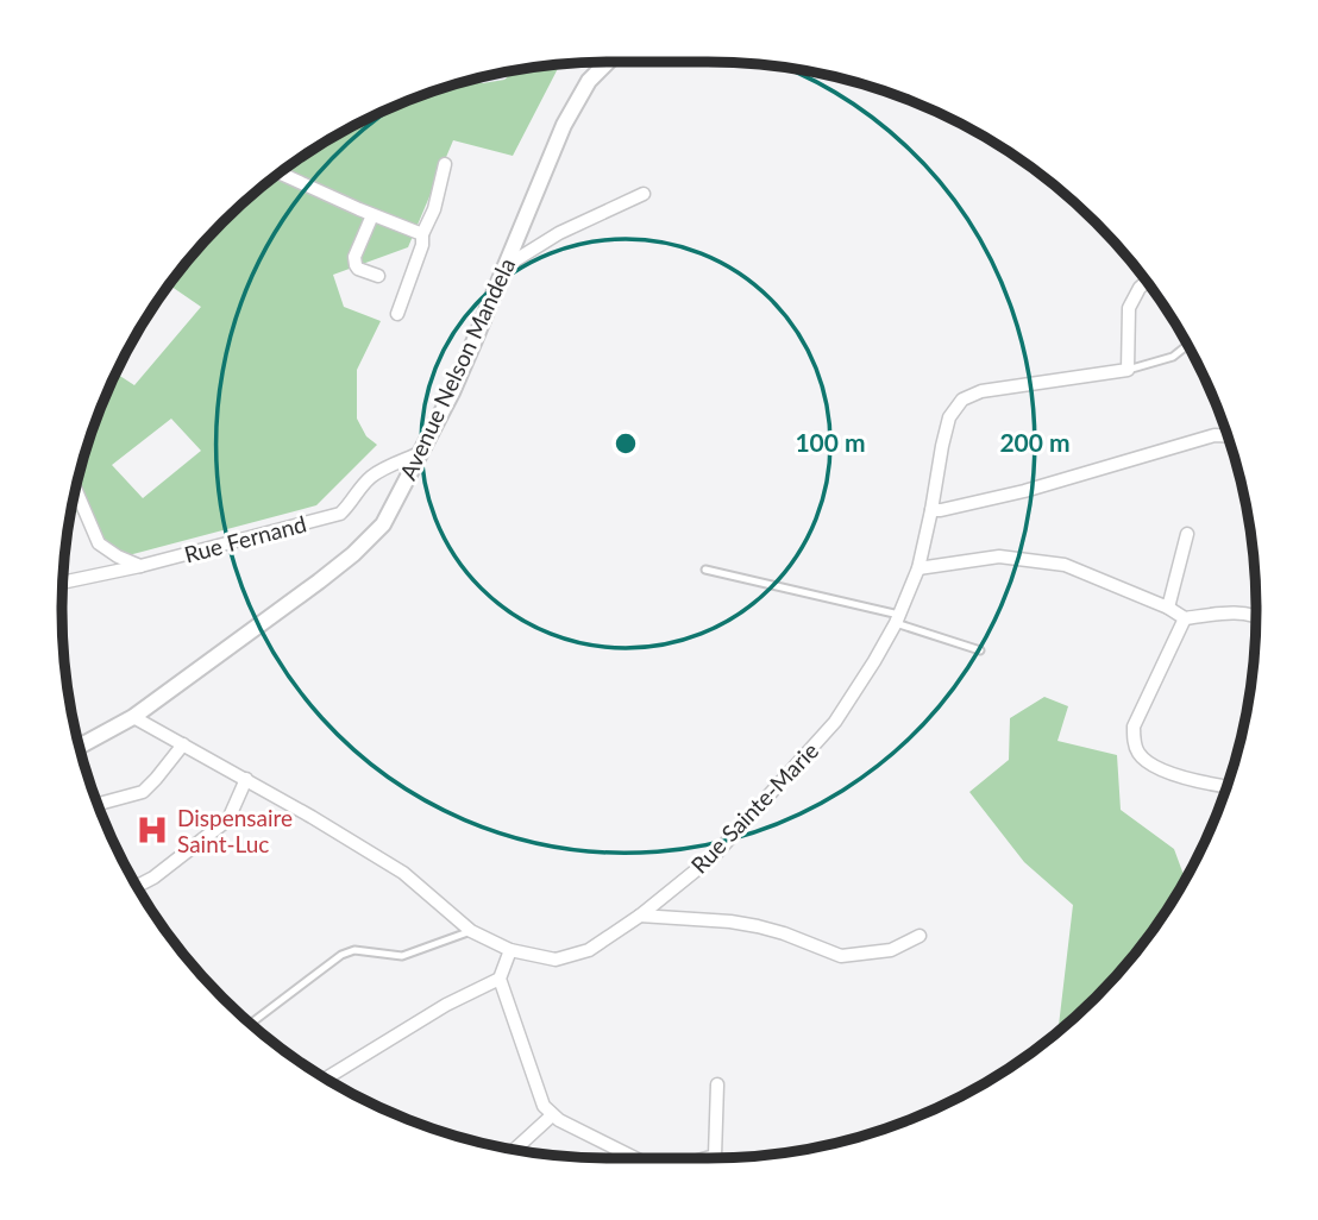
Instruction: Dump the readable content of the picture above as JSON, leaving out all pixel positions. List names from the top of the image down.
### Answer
{
  "streets": {
    "street": ["Avenue Nelson Mandela", "Rue Fernand", "Rue Sainte-Marie"]
  },
  "crossings": [
    ["Avenue Nelson Mandela", "Rue Fernand"],
    ["Avenue Nelson Mandela", "Rue Sainte-Marie"]
  ],
  "places": {
    "hospital": ["Dispensaire Saint-Luc"]
  },
  "rings": ["100 m", "200 m"]
}
